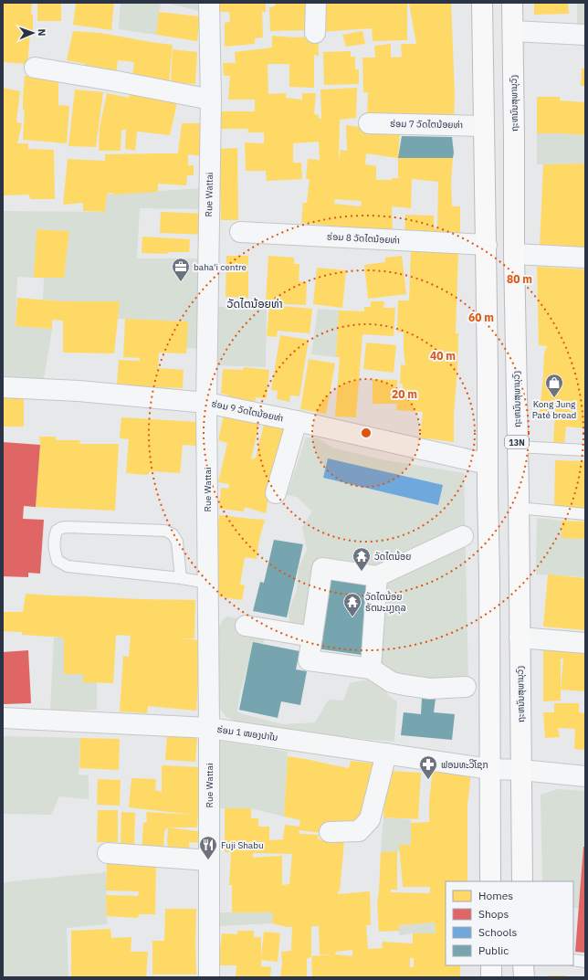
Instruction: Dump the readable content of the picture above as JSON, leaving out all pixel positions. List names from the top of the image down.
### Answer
{
  "streets": {
    "highway": ["ຖະຫນົນສຸພານຸວົງ", "13N"],
    "street": [
      "ຮ່ອມ 7 ວັດໄຕນ້ອຍທ່າ",
      "Rue Wattai",
      "ຮ່ອມ 8 ວັດໄຕນ້ອຍທ່າ",
      "ຮ່ອມ 9 ວັດໄຕນ້ອຍທ່າ",
      "ຮ່ອມ 1 ໜອງປາໃນ"
    ]
  },
  "crossings": [
    ["ຖະຫນົນສຸພານຸວົງ", "ຮ່ອມ 1 ໜອງປາໃນ"],
    ["Rue Wattai", "ຮ່ອມ 9 ວັດໄຕນ້ອຍທ່າ"],
    ["Rue Wattai", "ຮ່ອມ 1 ໜອງປາໃນ"]
  ],
  "districts": ["ວັດໄຕນ້ອຍທ່າ"],
  "places": {
    "office": ["baha'i centre"],
    "shop": ["Kong Jung Paté bread"],
    "temple": ["ວັດໄຕນ້ອຍ", "ວັດໄຕນ້ອຍ ຣັຕນະມຸງຄຸລ"],
    "pharmacy": ["ຟອນທະວີໂຊກ"],
    "restaurant": ["Fuji Shabu"]
  },
  "legend": [
    "Homes",
    "Shops",
    "Schools",
    "Public"
  ],
  "north": "right",
  "rings": [
    "80 m",
    "60 m",
    "40 m",
    "20 m"
  ]
}
